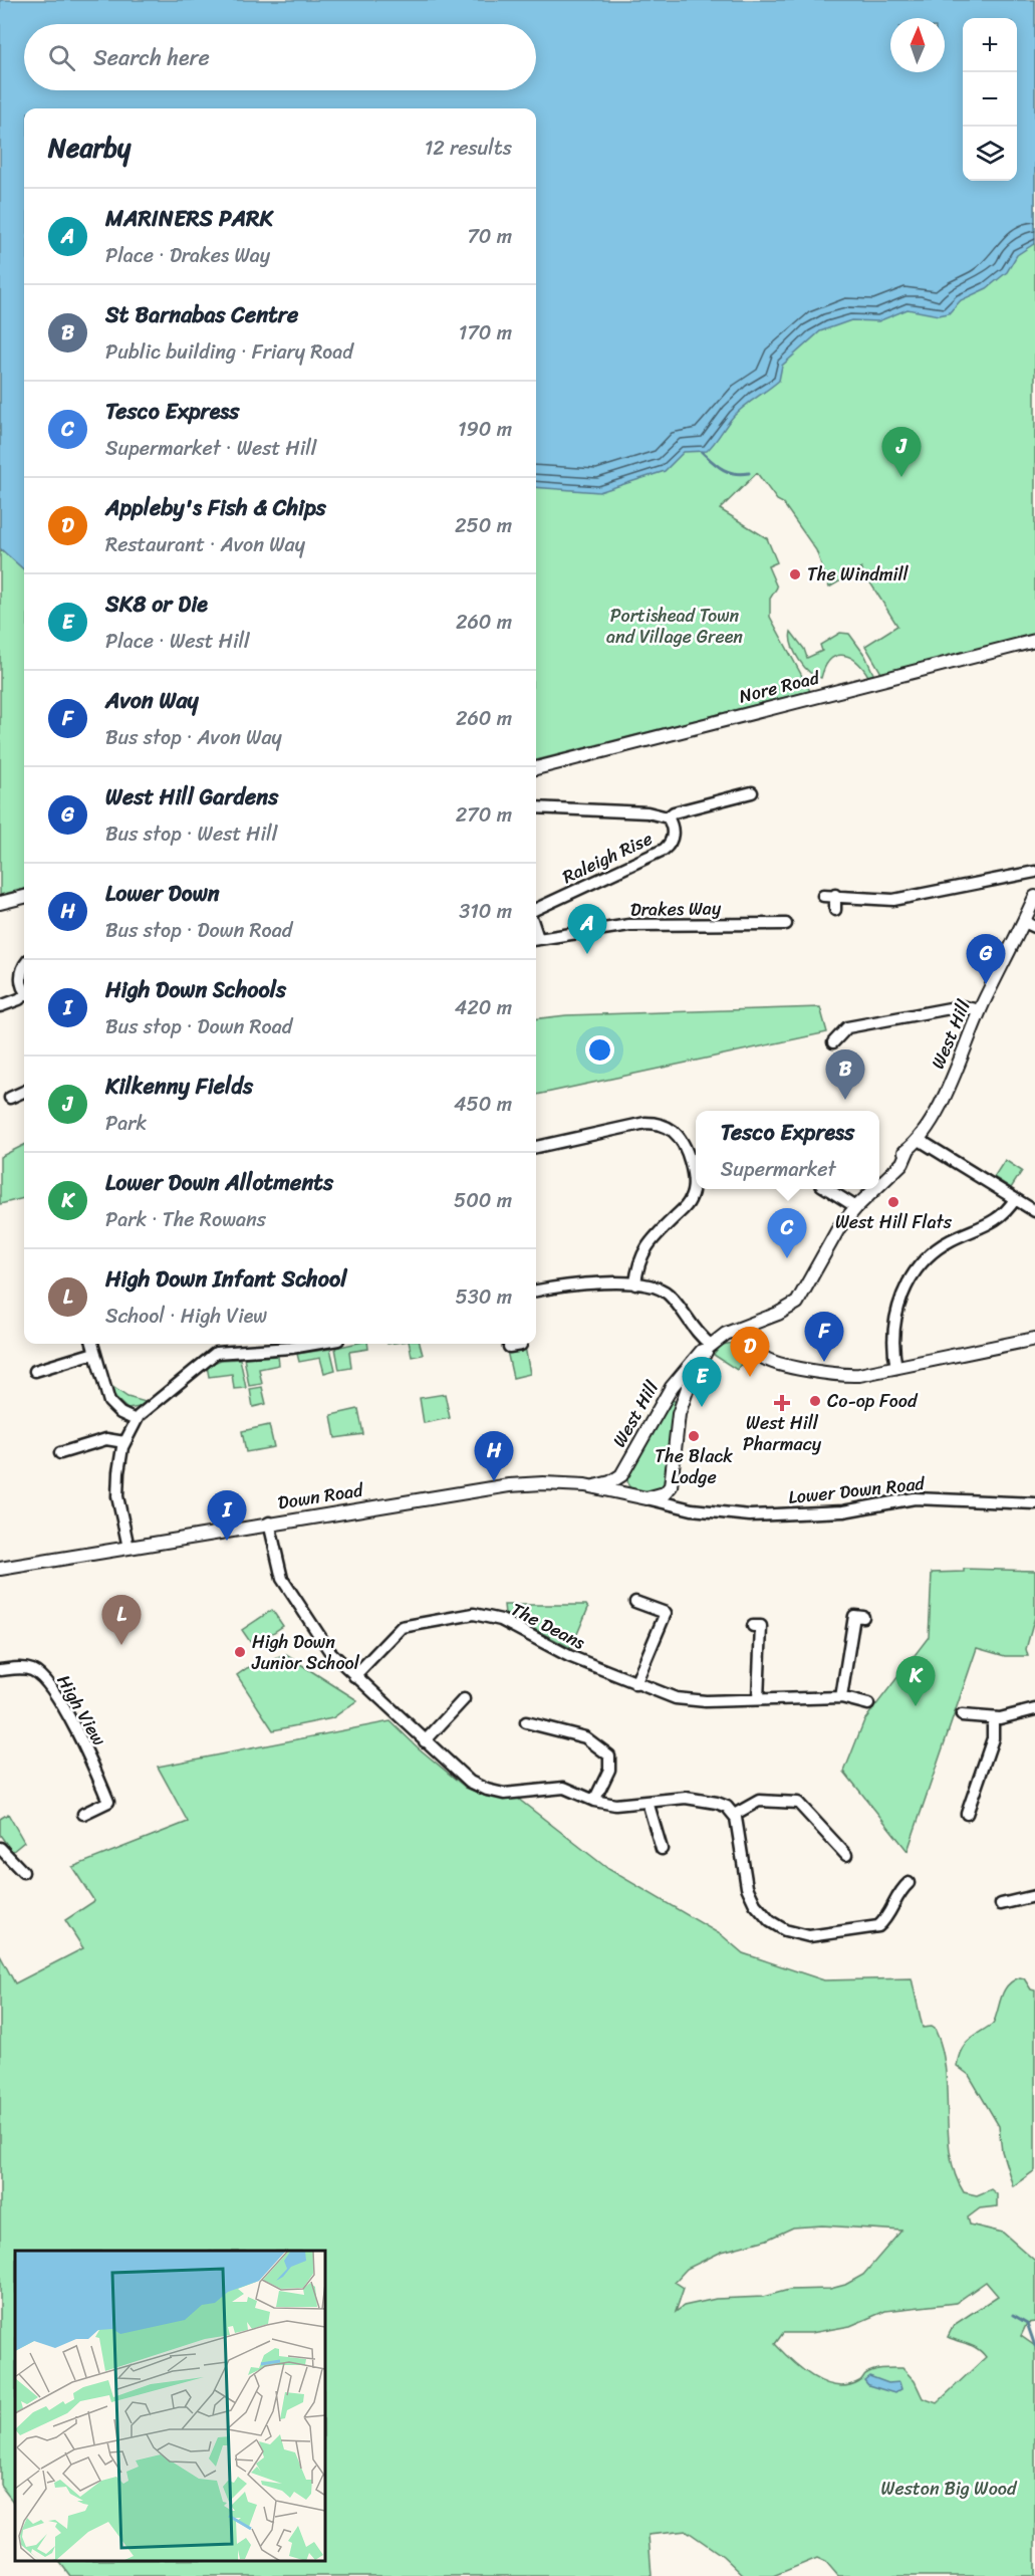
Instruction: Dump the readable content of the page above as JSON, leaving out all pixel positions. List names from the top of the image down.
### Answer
{
  "streets": {
    "street": [
      "Nore Road",
      "Raleigh Rise",
      "Drakes Way",
      "West Hill",
      "Lower Down Road",
      "Down Road",
      "The Deans",
      "High View"
    ]
  },
  "crossings": [
    ["West Hill", "Lower Down Road"],
    ["West Hill", "Down Road"],
    ["Lower Down Road", "Down Road"]
  ],
  "parks": ["Portishead Town and Village Green", "Weston Big Wood"],
  "places": {
    "other": [
      "The Windmill",
      "West Hill Flats",
      "Co-op Food",
      "The Black Lodge",
      "High Down Junior School"
    ],
    "health": ["West Hill Pharmacy"]
  },
  "north": "top",
  "page": {
    "map_buttons": ["+", "−"],
    "search": "Search here",
    "heading": ["Nearby", "12 results"],
    "list": [
      {
        "mark": "A",
        "name": "MARINERS PARK",
        "note": "Place · Drakes Way",
        "value": "70 m"
      },
      {
        "mark": "B",
        "name": "St Barnabas Centre",
        "note": "Public building · Friary Road",
        "value": "170 m"
      },
      {
        "mark": "C",
        "name": "Tesco Express",
        "note": "Supermarket · West Hill",
        "value": "190 m"
      },
      {
        "mark": "D",
        "name": "Appleby's Fish & Chips",
        "note": "Restaurant · Avon Way",
        "value": "250 m"
      },
      {
        "mark": "E",
        "name": "SK8 or Die",
        "note": "Place · West Hill",
        "value": "260 m"
      },
      {
        "mark": "F",
        "name": "Avon Way",
        "note": "Bus stop · Avon Way",
        "value": "260 m"
      },
      {
        "mark": "G",
        "name": "West Hill Gardens",
        "note": "Bus stop · West Hill",
        "value": "270 m"
      },
      {
        "mark": "H",
        "name": "Lower Down",
        "note": "Bus stop · Down Road",
        "value": "310 m"
      },
      {
        "mark": "I",
        "name": "High Down Schools",
        "note": "Bus stop · Down Road",
        "value": "420 m"
      },
      {
        "mark": "J",
        "name": "Kilkenny Fields",
        "note": "Park",
        "value": "450 m"
      },
      {
        "mark": "K",
        "name": "Lower Down Allotments",
        "note": "Park · The Rowans",
        "value": "500 m"
      },
      {
        "mark": "L",
        "name": "High Down Infant School",
        "note": "School · High View",
        "value": "530 m"
      }
    ],
    "pins": [
      "J",
      "A",
      "G",
      "B",
      "C",
      "F",
      "D",
      "E",
      "H",
      "I",
      "L",
      "K"
    ],
    "popup": ["Tesco Express", "Supermarket"]
  }
}
